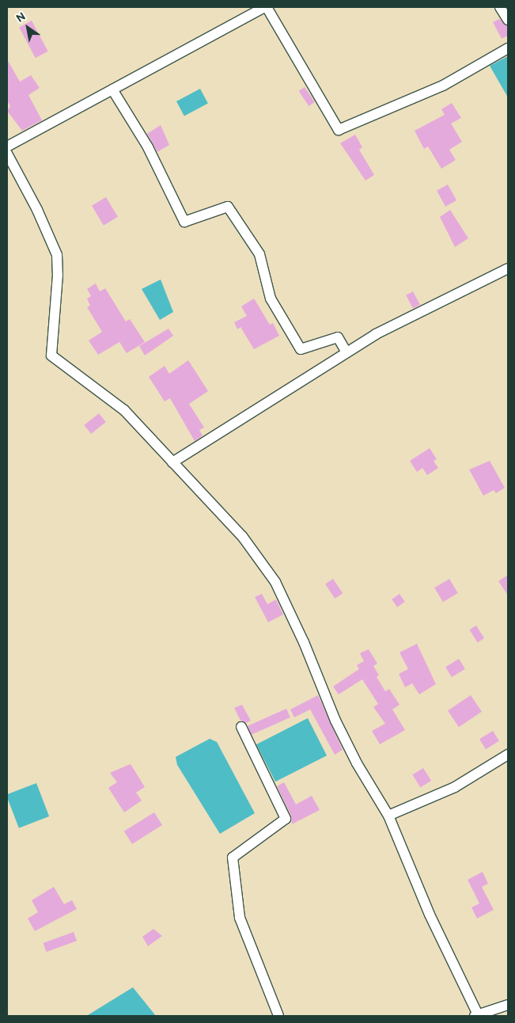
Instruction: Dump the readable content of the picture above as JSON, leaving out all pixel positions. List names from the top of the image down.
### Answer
{
  "north": "top left"
}
